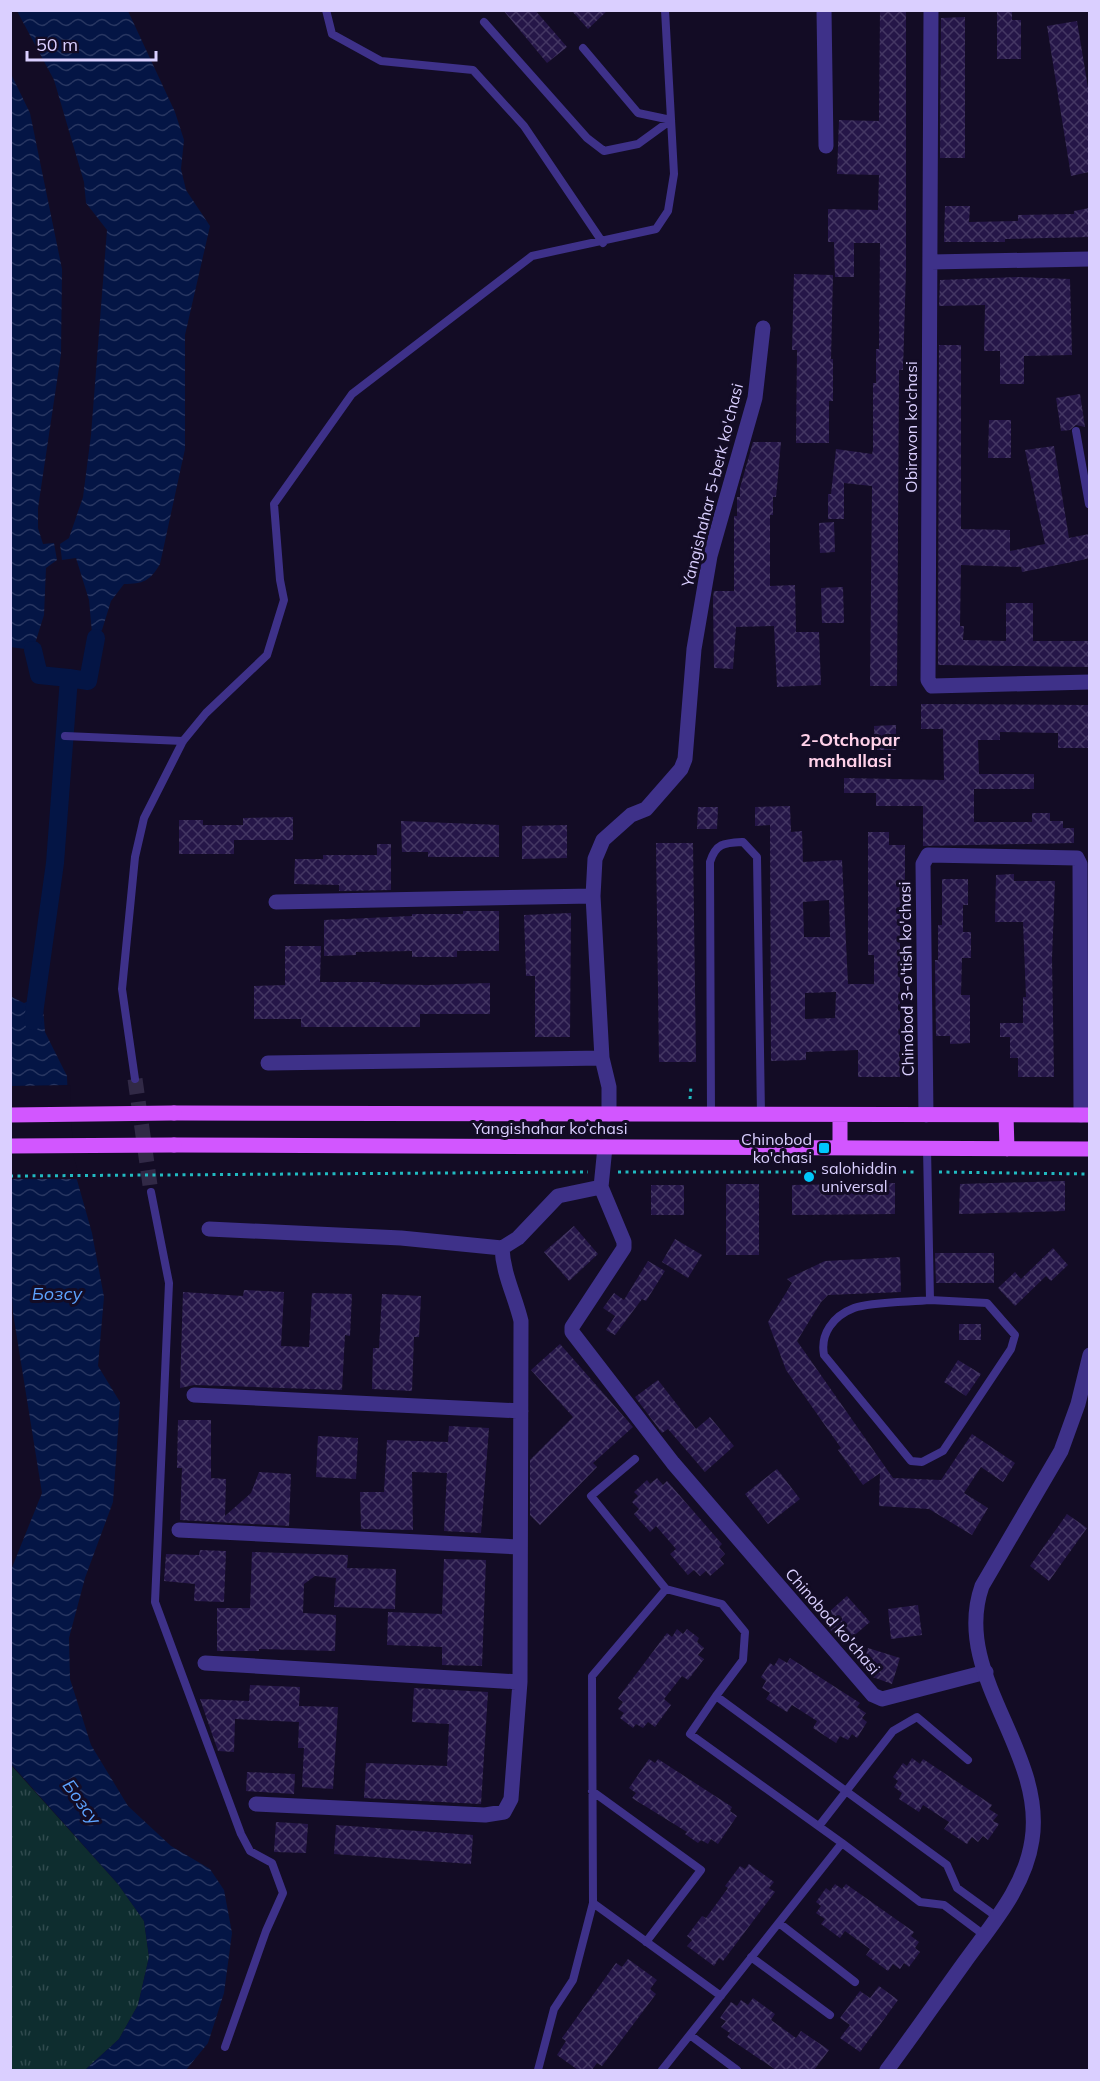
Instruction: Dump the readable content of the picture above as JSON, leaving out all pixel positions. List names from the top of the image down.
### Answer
{
  "streets": {
    "main road": ["Yangishahar ko‘chasi"],
    "street": [
      "Obiravon ko'chasi",
      "Yangishahar 5-berk ko'chasi",
      "Chinobod 3-o'tish ko'chasi",
      "Chinobod ko'chasi"
    ]
  },
  "crossings": [
    ["Yangishahar 5-berk ko'chasi", "Yangishahar ko‘chasi"],
    ["Chinobod 3-o'tish ko'chasi", "Yangishahar ko‘chasi"],
    ["Yangishahar ko‘chasi", "Chinobod ko'chasi"]
  ],
  "districts": ["2-Otchopar mahallasi"],
  "water": ["Бозсу"],
  "places": {
    "transit": ["Chinobod ko'chasi"],
    "other": ["salohiddin universal"]
  },
  "scale_bar": "50 m"
}
